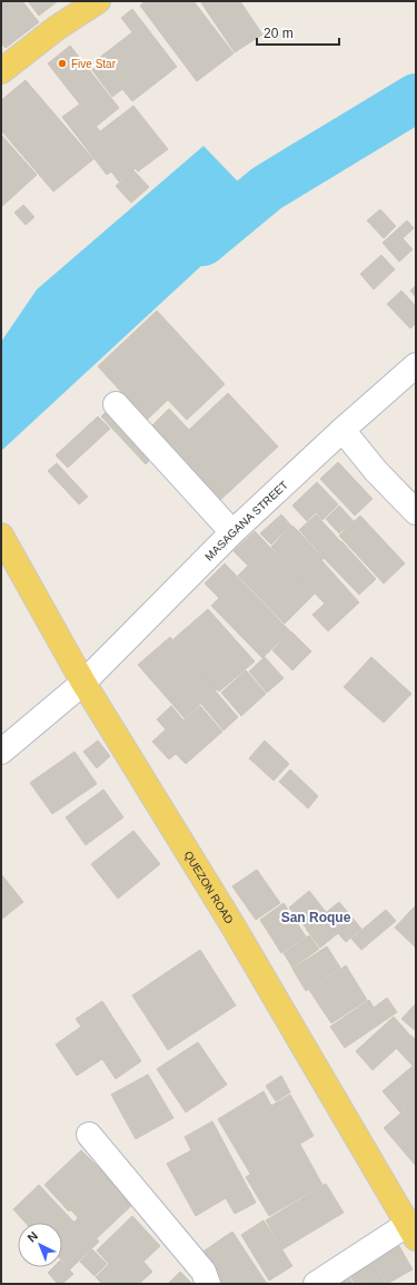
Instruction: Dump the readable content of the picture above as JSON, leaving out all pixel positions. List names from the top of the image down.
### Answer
{
  "streets": {
    "main road": ["QUEZON ROAD"],
    "street": ["MASAGANA STREET"]
  },
  "crossings": [
    ["MASAGANA STREET", "QUEZON ROAD"]
  ],
  "districts": ["San Roque"],
  "places": ["Five Star"],
  "scale_bar": "20 m",
  "north": "top left"
}
